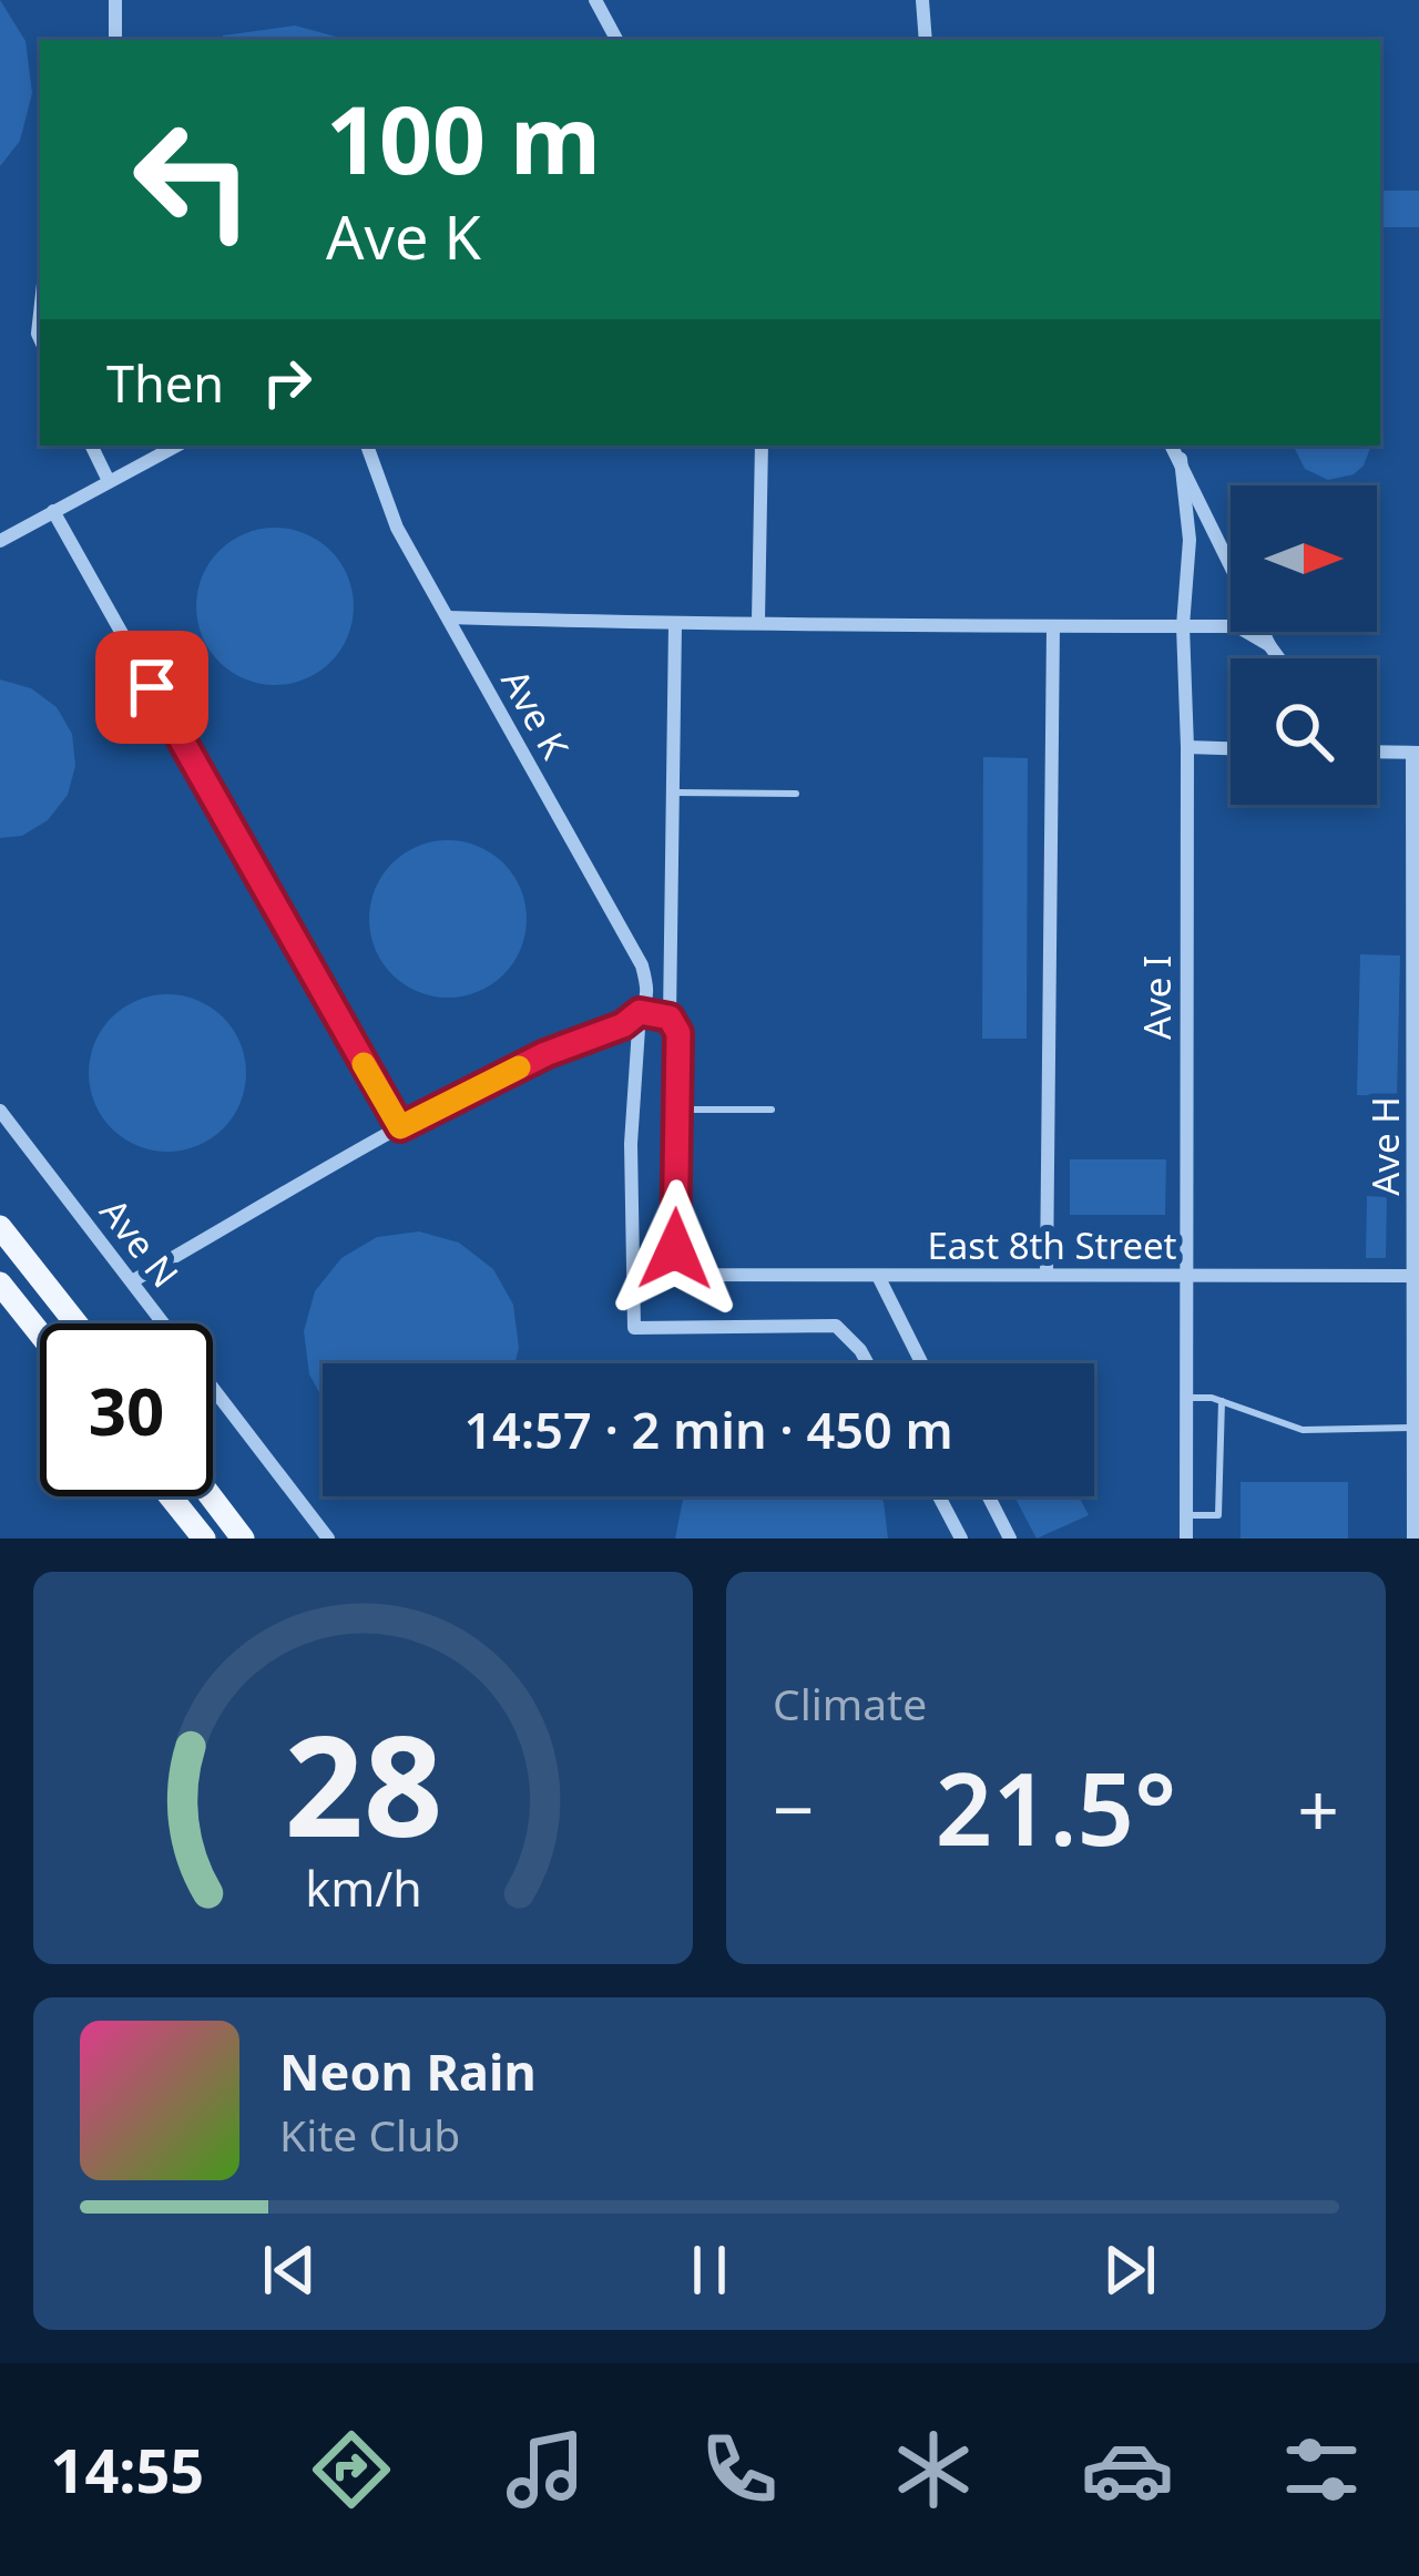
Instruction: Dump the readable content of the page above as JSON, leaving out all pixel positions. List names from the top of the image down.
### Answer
{
  "streets": {
    "street": [
      "Ave K",
      "Ave I",
      "Ave H",
      "Ave N",
      "East 8th Street"
    ]
  },
  "crossings": [
    ["Ave I", "East 8th Street"],
    ["Ave H", "East 8th Street"]
  ],
  "north": "right",
  "page": {
    "turn": ["100 m", "Ave K"],
    "then": "Then",
    "limit": "30",
    "trip": "14:57 · 2 min · 450 m",
    "tile": "Climate",
    "heat": ["−", "21.5°", "+"],
    "song": ["Neon Rain", "Kite Club"],
    "tabs": "14:55",
    "gauge": ["28", "km/h"]
  }
}
